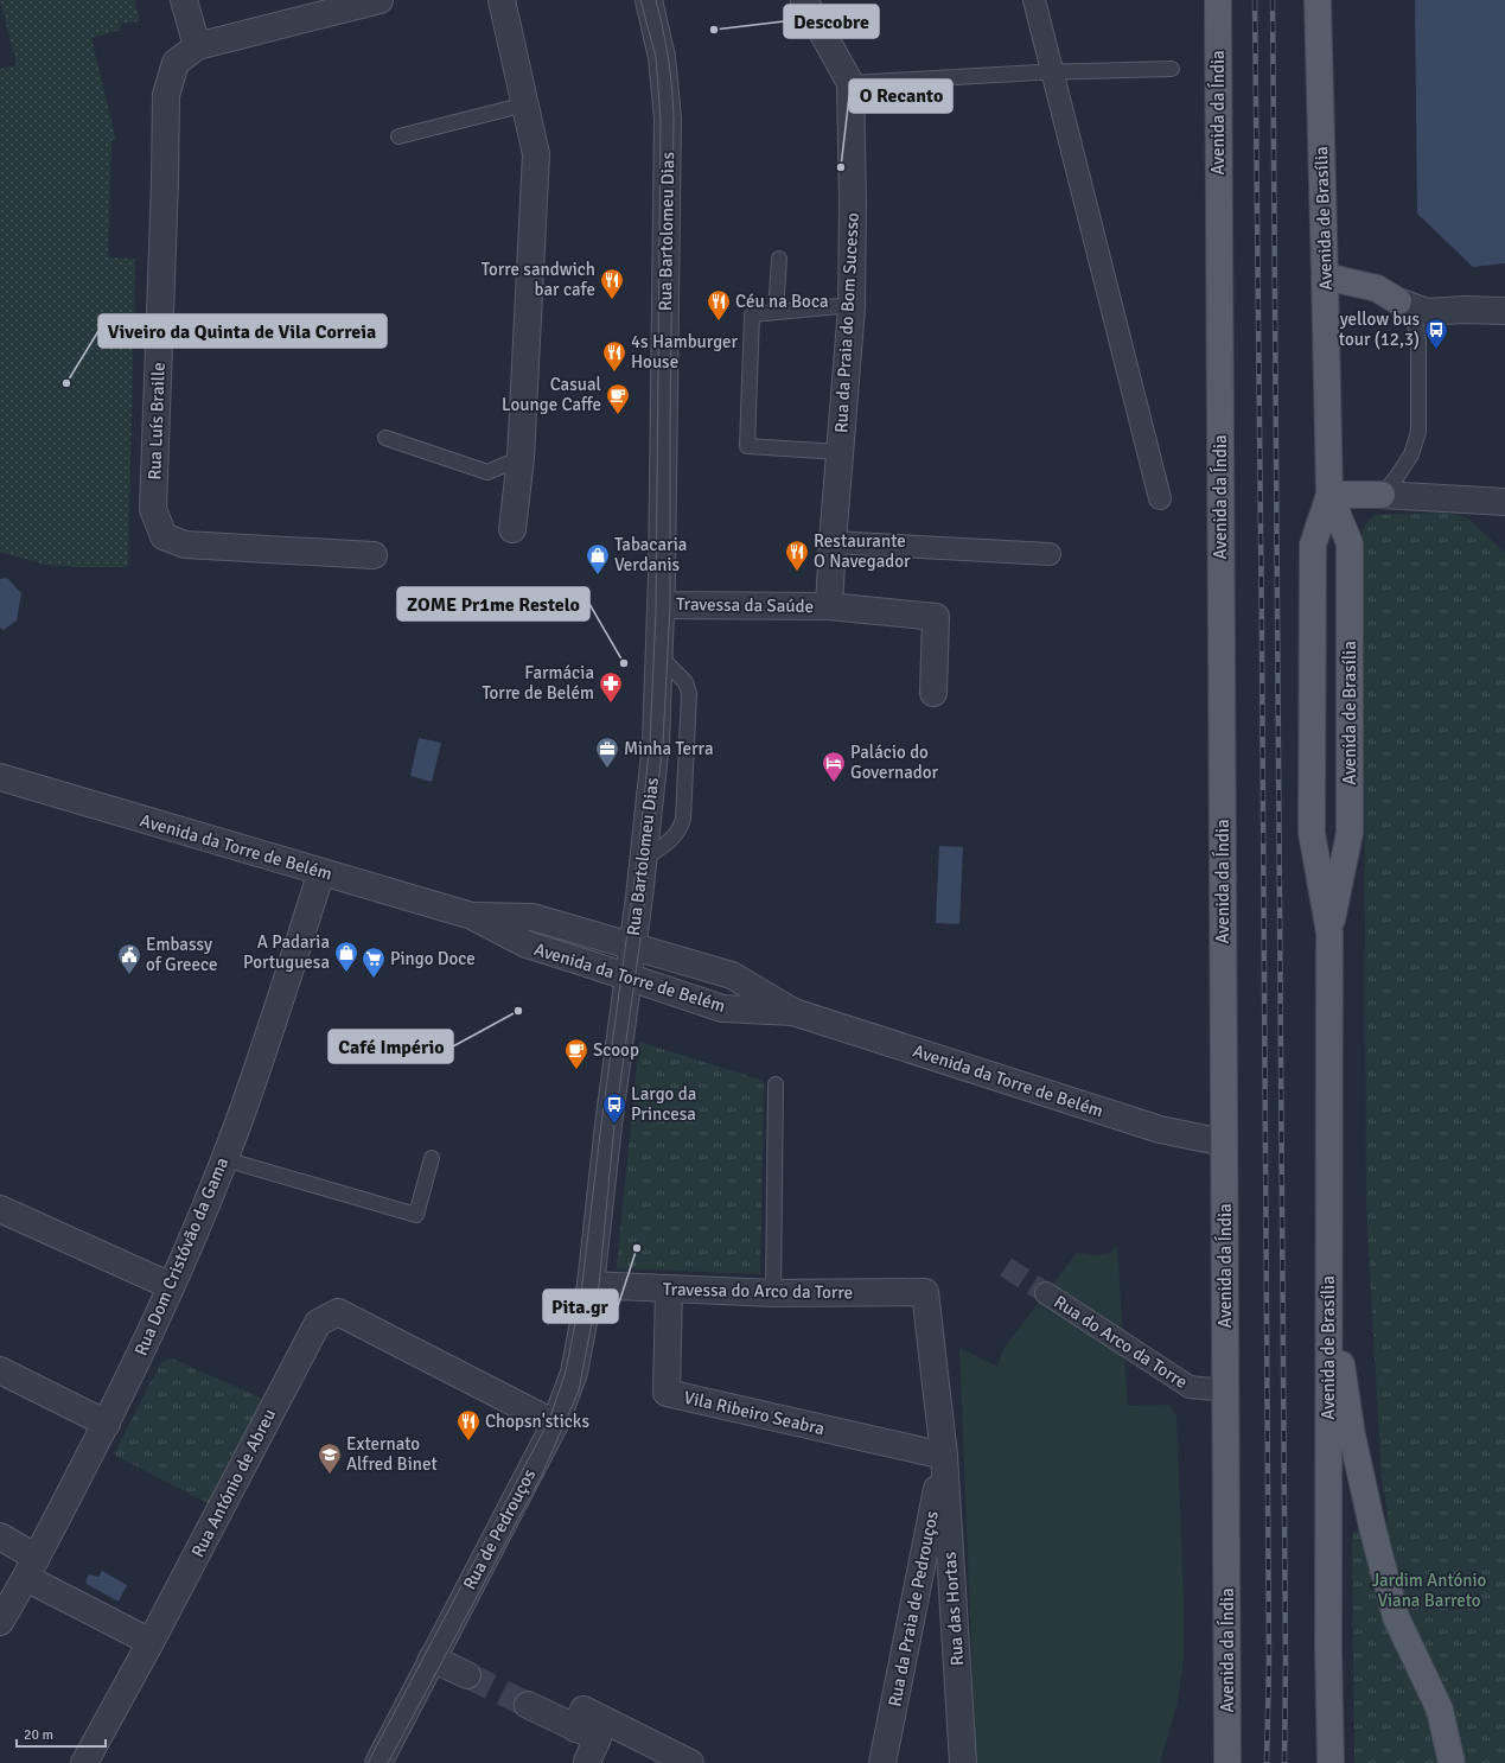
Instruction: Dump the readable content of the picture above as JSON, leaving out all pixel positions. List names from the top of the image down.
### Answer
{
  "streets": {
    "main road": ["Avenida da Índia", "Avenida de Brasília"],
    "street": [
      "Rua Bartolomeu Dias",
      "Rua da Praia do Bom Sucesso",
      "Rua Luís Braille",
      "Travessa da Saúde",
      "Avenida da Torre de Belém",
      "Rua Dom Cristóvão da Gama",
      "Travessa do Arco da Torre",
      "Rua do Arco da Torre",
      "Vila Ribeiro Seabra",
      "Rua António de Abreu",
      "Rua de Pedrouços",
      "Rua da Praia de Pedrouços",
      "Rua das Hortas"
    ]
  },
  "crossings": [
    ["Avenida da Índia", "Avenida da Torre de Belém"],
    ["Avenida da Índia", "Rua do Arco da Torre"],
    ["Rua Bartolomeu Dias", "Travessa da Saúde"],
    ["Rua Bartolomeu Dias", "Avenida da Torre de Belém"],
    ["Rua da Praia do Bom Sucesso", "Travessa da Saúde"],
    ["Avenida da Torre de Belém", "Rua Dom Cristóvão da Gama"],
    ["Travessa do Arco da Torre", "Vila Ribeiro Seabra"],
    ["Travessa do Arco da Torre", "Rua de Pedrouços"],
    ["Travessa do Arco da Torre", "Rua da Praia de Pedrouços"],
    ["Travessa do Arco da Torre", "Rua das Hortas"],
    ["Vila Ribeiro Seabra", "Rua da Praia de Pedrouços"],
    ["Vila Ribeiro Seabra", "Rua das Hortas"],
    ["Rua António de Abreu", "Rua de Pedrouços"],
    ["Rua da Praia de Pedrouços", "Rua das Hortas"]
  ],
  "parks": ["Jardim António Viana Barreto"],
  "places": {
    "other": [
      "Descobre",
      "O Recanto",
      "Viveiro da Quinta de Vila Correia",
      "ZOME Pr1me Restelo",
      "Café Império",
      "Pita.gr"
    ],
    "restaurant": [
      "Torre sandwich bar cafe",
      "Céu na Boca",
      "4s Hamburger House",
      "Restaurante O Navegador",
      "Chopsn'sticks"
    ],
    "bus stop": ["yellow bus tour (12,3)", "Largo da Princesa"],
    "cafe": ["Casual Lounge Caffe", "Scoop"],
    "shop": ["Tabacaria Verdanis", "A Padaria Portuguesa"],
    "pharmacy": ["Farmácia Torre de Belém"],
    "office": ["Minha Terra"],
    "hotel": ["Palácio do Governador"],
    "public building": ["Embassy of Greece"],
    "supermarket": ["Pingo Doce"],
    "school or university": ["Externato Alfred Binet"]
  },
  "scale_bar": "20 m"
}
